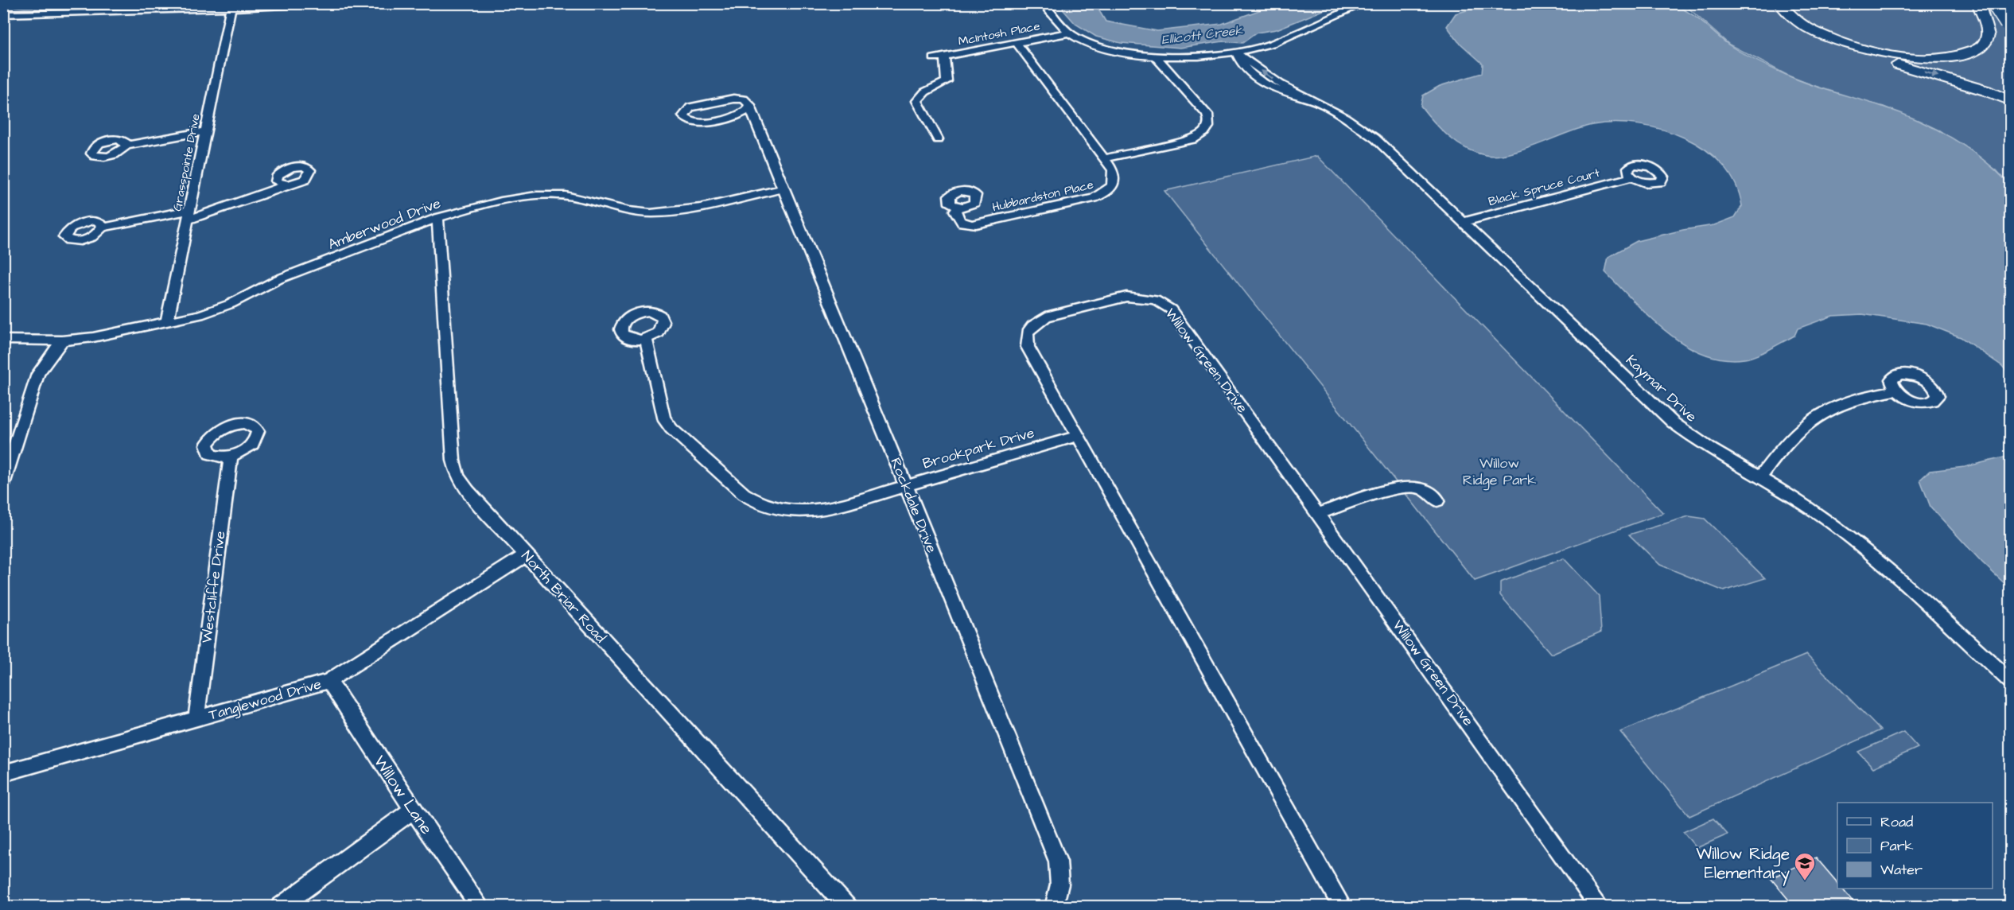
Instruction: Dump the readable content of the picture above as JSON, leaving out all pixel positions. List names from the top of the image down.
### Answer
{
  "streets": {
    "street": [
      "McIntosh Place",
      "Grasspointe Drive",
      "Black Spruce Court",
      "Hubbardston Place",
      "Amberwood Drive",
      "Willow Green Drive",
      "Kaymar Drive",
      "Brookpark Drive",
      "Rockdale Drive",
      "Westcliffe Drive",
      "North Briar Road",
      "Tanglewood Drive",
      "Willow Lane"
    ]
  },
  "crossings": [
    ["McIntosh Place", "Hubbardston Place"],
    ["Grasspointe Drive", "Amberwood Drive"],
    ["Black Spruce Court", "Kaymar Drive"],
    ["Amberwood Drive", "Rockdale Drive"],
    ["Amberwood Drive", "North Briar Road"],
    ["Willow Green Drive", "Brookpark Drive"],
    ["Brookpark Drive", "Rockdale Drive"],
    ["Westcliffe Drive", "Tanglewood Drive"],
    ["North Briar Road", "Tanglewood Drive"],
    ["Tanglewood Drive", "Willow Lane"]
  ],
  "water": ["Ellicott Creek"],
  "parks": ["Willow Ridge Park"],
  "places": {
    "school or university": ["Willow Ridge Elementary"]
  },
  "legend": ["Road", "Park", "Water"]
}
